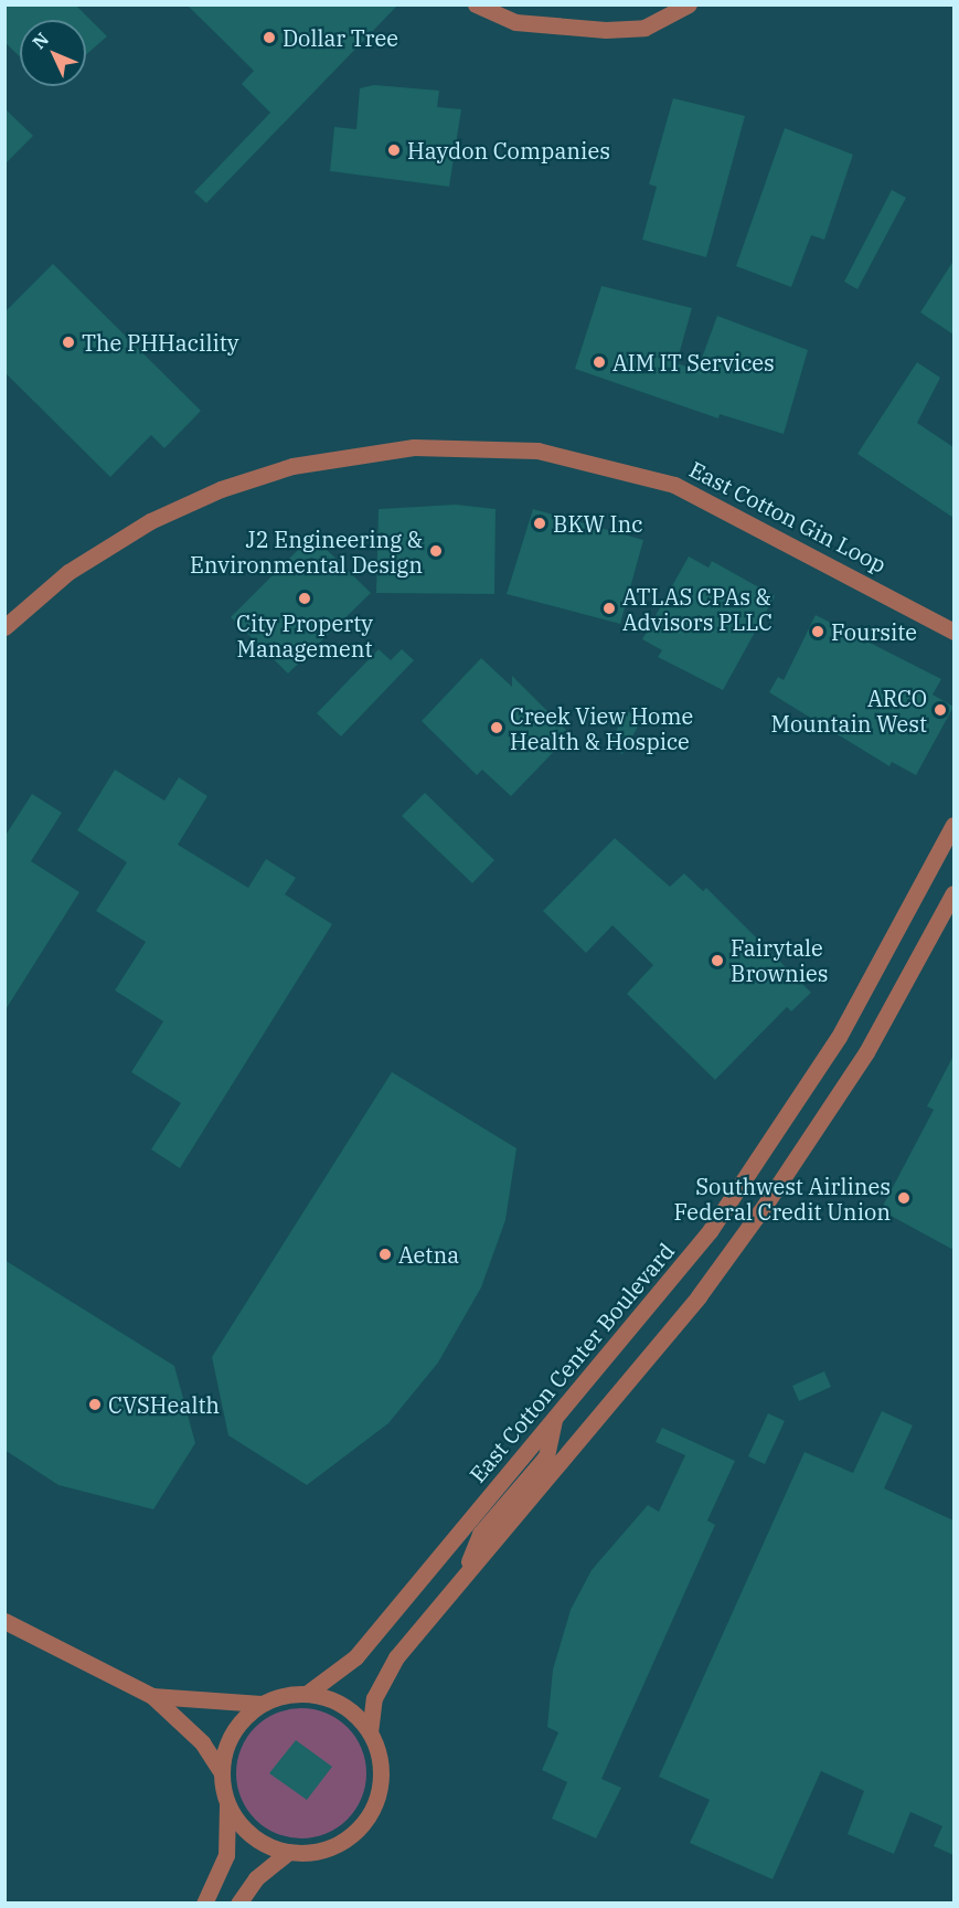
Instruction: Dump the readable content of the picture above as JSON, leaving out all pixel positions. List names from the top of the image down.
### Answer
{
  "streets": {
    "street": ["East Cotton Gin Loop", "East Cotton Center Boulevard"]
  },
  "places": [
    "Dollar Tree",
    "Haydon Companies",
    "The PHHacility",
    "AIM IT Services",
    "BKW Inc",
    "J2 Engineering & Environmental Design",
    "City Property Management",
    "ATLAS CPAs & Advisors PLLC",
    "Foursite",
    "ARCO Mountain West",
    "Creek View Home Health & Hospice",
    "Fairytale Brownies",
    "Southwest Airlines Federal Credit Union",
    "Aetna",
    "CVSHealth"
  ],
  "north": "top left"
}
